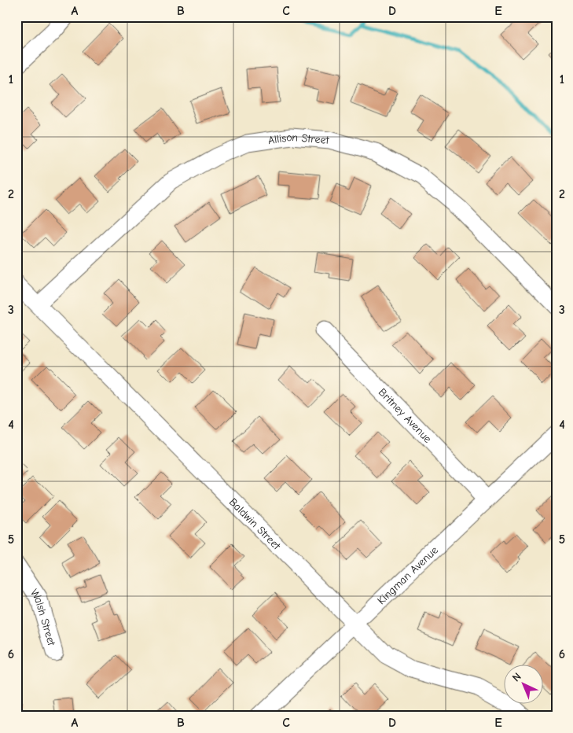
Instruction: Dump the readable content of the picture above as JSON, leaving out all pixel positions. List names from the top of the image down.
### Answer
{
  "streets": {
    "street": [
      "Allison Street",
      "Britney Avenue",
      "Baldwin Street",
      "Kingman Avenue",
      "Walsh Street"
    ]
  },
  "crossings": [
    ["Allison Street", "Baldwin Street"],
    ["Britney Avenue", "Kingman Avenue"],
    ["Baldwin Street", "Kingman Avenue"]
  ],
  "north": "top left",
  "grid": {
    "columns": [
      "A",
      "B",
      "C",
      "D",
      "E"
    ],
    "rows": [
      "1",
      "2",
      "3",
      "4",
      "5",
      "6"
    ]
  }
}
